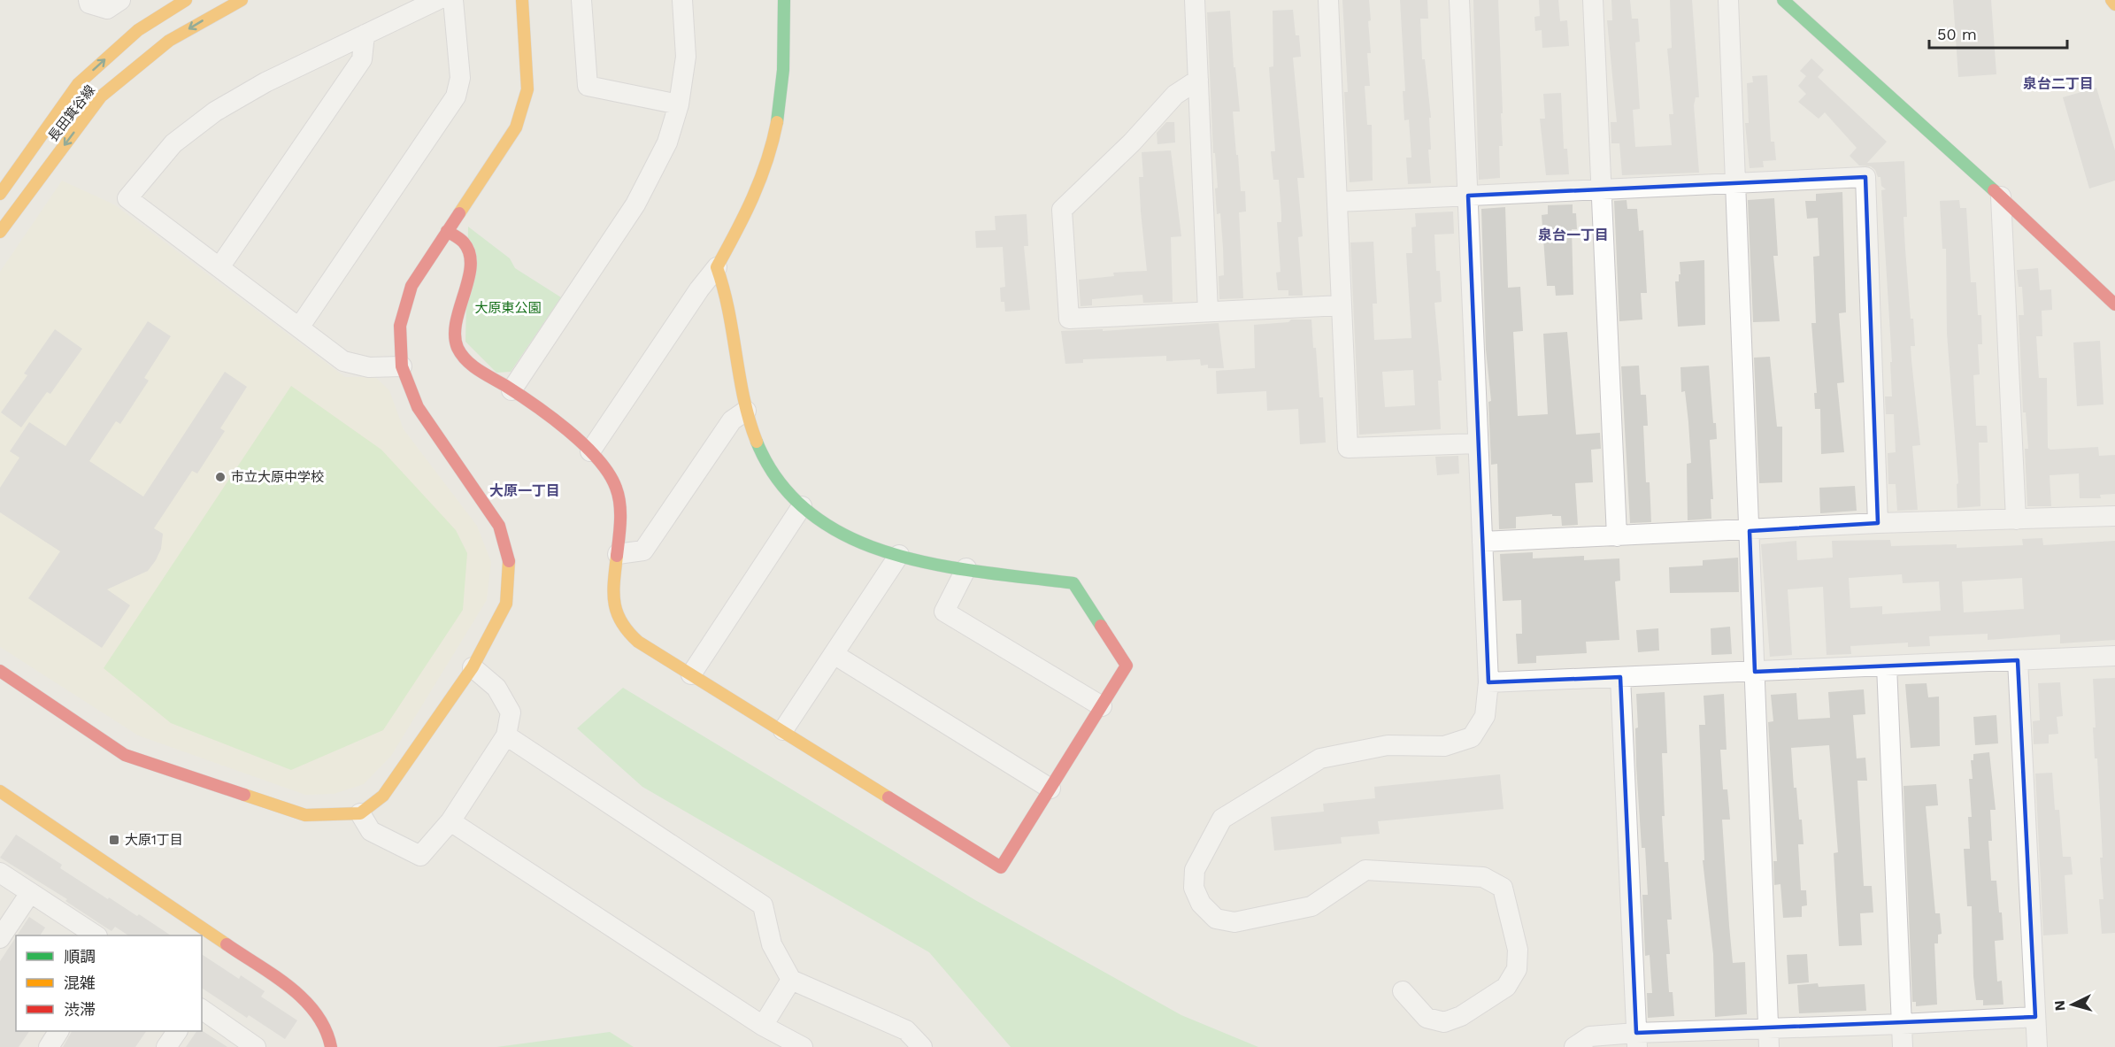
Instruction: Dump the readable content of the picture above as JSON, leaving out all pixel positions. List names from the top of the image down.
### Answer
{
  "streets": {
    "street": ["長田箕谷線"]
  },
  "districts": ["泉台二丁目", "泉台一丁目", "大原一丁目"],
  "parks": ["大原東公園"],
  "places": {
    "other": ["市立大原中学校"],
    "transit": ["大原1丁目"]
  },
  "legend": ["順調", "混雑", "渋滞"],
  "scale_bar": "50 m",
  "north": "left"
}
